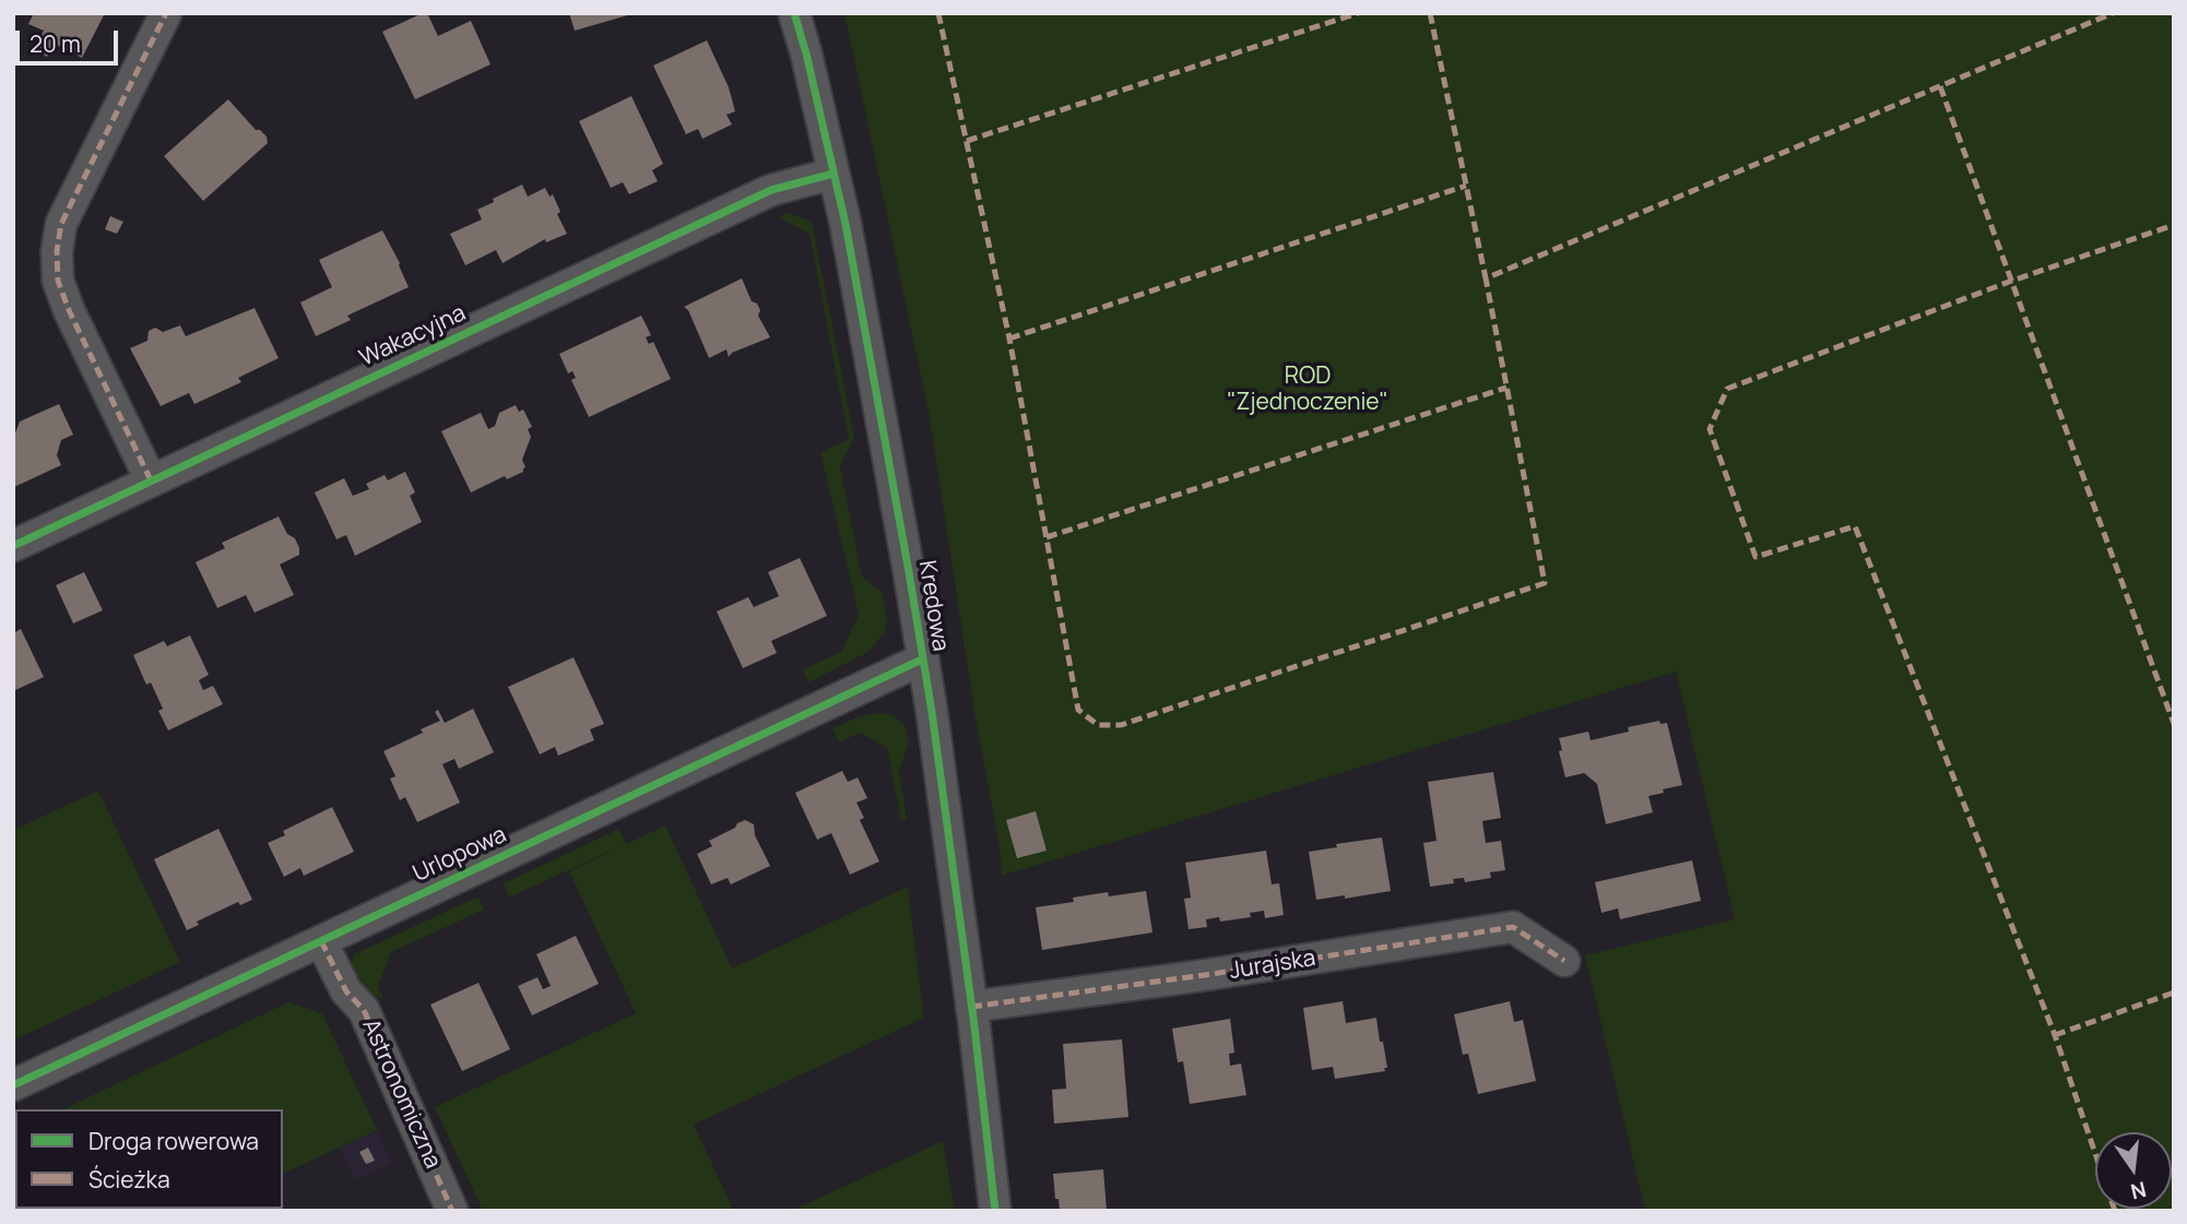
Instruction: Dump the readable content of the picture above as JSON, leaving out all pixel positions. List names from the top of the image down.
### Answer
{
  "streets": {
    "street": [
      "Wakacyjna",
      "Kredowa",
      "Urlopowa",
      "Jurajska",
      "Astronomiczna"
    ]
  },
  "crossings": [
    ["Wakacyjna", "Kredowa"],
    ["Kredowa", "Urlopowa"],
    ["Kredowa", "Jurajska"],
    ["Urlopowa", "Astronomiczna"]
  ],
  "parks": ["ROD \"Zjednoczenie\""],
  "legend": ["Droga rowerowa", "Ścieżka"],
  "scale_bar": "20 m",
  "north": "bottom"
}
